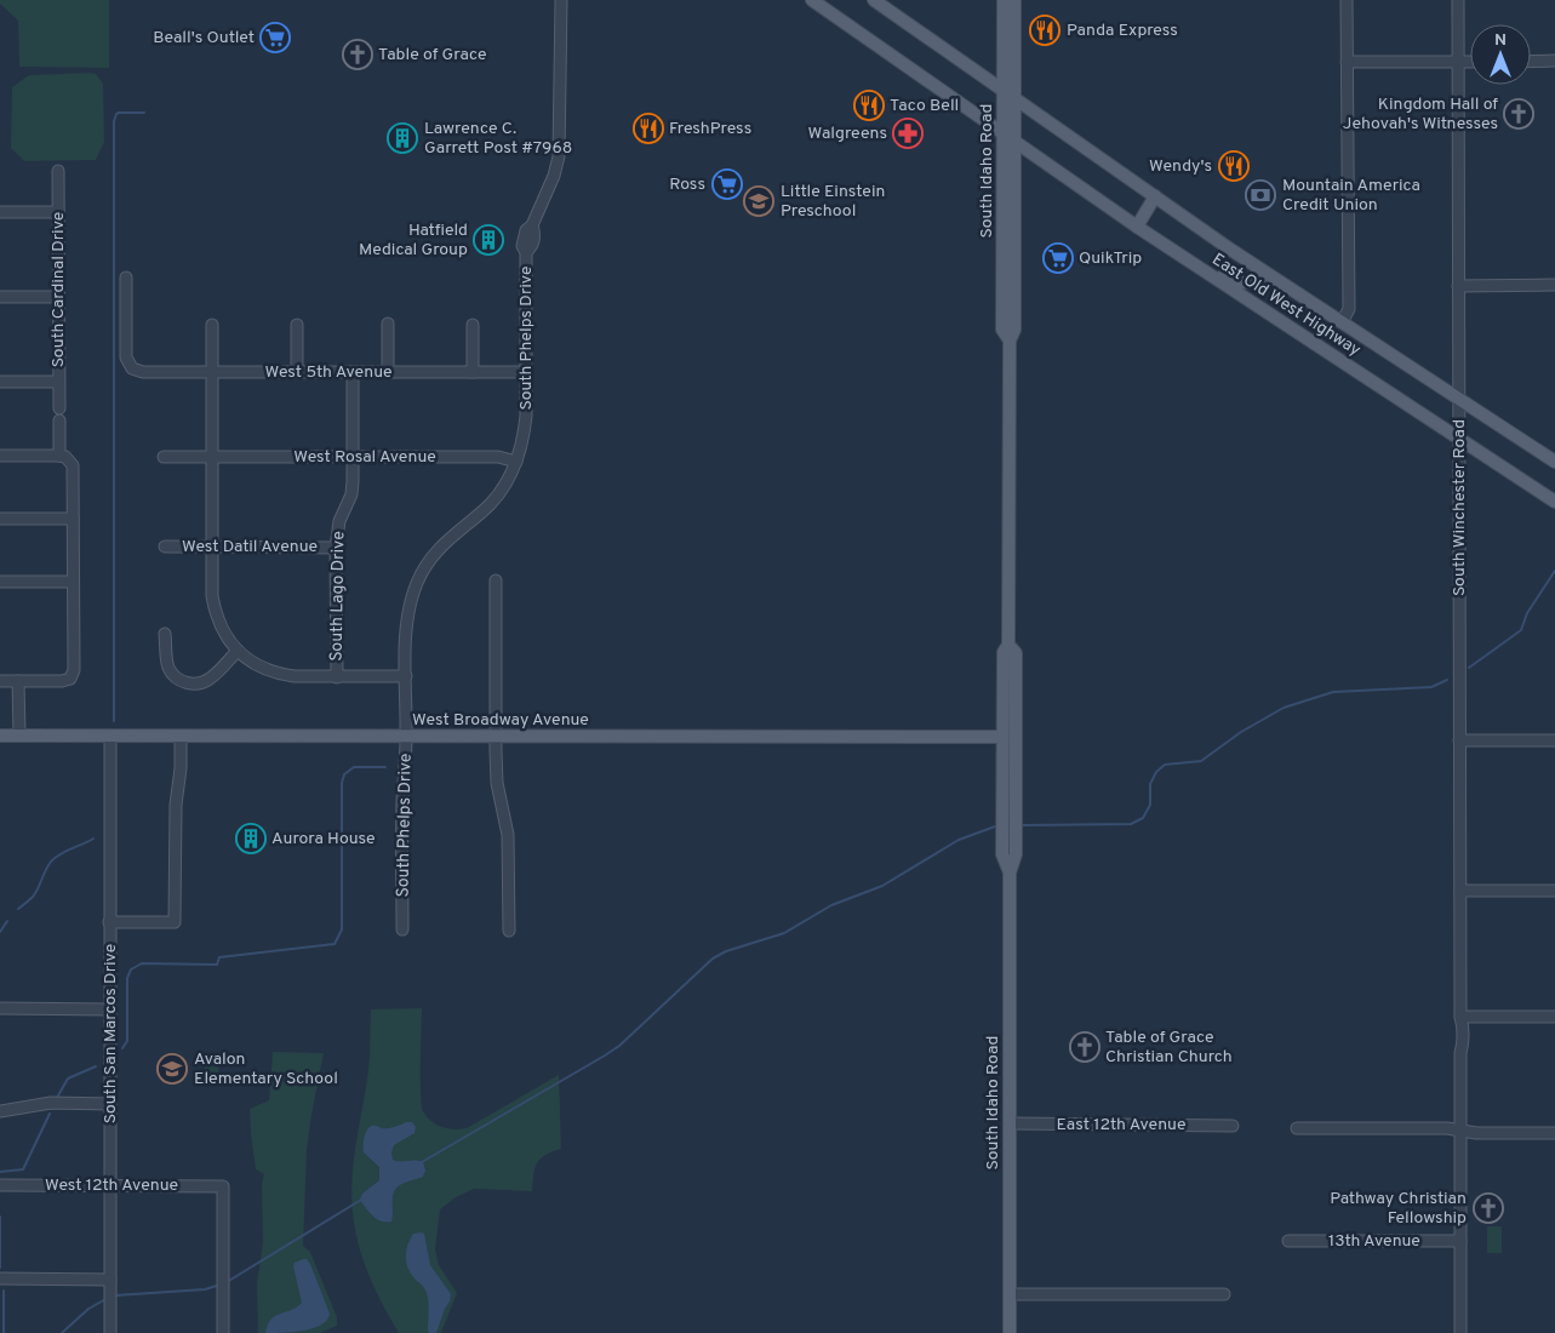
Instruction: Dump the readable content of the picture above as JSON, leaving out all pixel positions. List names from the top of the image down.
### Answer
{
  "streets": {
    "main road": ["South Idaho Road", "East Old West Highway", "West Broadway Avenue"],
    "street": [
      "South Cardinal Drive",
      "South Phelps Drive",
      "West 5th Avenue",
      "West Rosal Avenue",
      "South Winchester Road",
      "West Datil Avenue",
      "South Lago Drive",
      "South San Marcos Drive",
      "East 12th Avenue",
      "West 12th Avenue",
      "13th Avenue"
    ]
  },
  "crossings": [
    ["South Idaho Road", "East Old West Highway"],
    ["South Idaho Road", "West Broadway Avenue"],
    ["South Idaho Road", "East 12th Avenue"],
    ["East Old West Highway", "South Winchester Road"],
    ["South Phelps Drive", "West 5th Avenue"],
    ["South Phelps Drive", "West Rosal Avenue"],
    ["South Phelps Drive", "West Broadway Avenue"],
    ["West 5th Avenue", "South Lago Drive"],
    ["West Rosal Avenue", "South Lago Drive"],
    ["South Winchester Road", "13th Avenue"],
    ["West Datil Avenue", "South Lago Drive"],
    ["West Broadway Avenue", "South San Marcos Drive"],
    ["South San Marcos Drive", "West 12th Avenue"]
  ],
  "places": {
    "restaurant": [
      "Panda Express",
      "Taco Bell",
      "FreshPress",
      "Wendy's"
    ],
    "supermarket": ["Beall's Outlet", "Ross", "QuikTrip"],
    "church": [
      "Table of Grace",
      "Kingdom Hall of Jehovah's Witnesses",
      "Table of Grace Christian Church",
      "Pathway Christian Fellowship"
    ],
    "pharmacy": ["Walgreens"],
    "building": ["Lawrence C. Garrett Post #7968", "Hatfield Medical Group", "Aurora House"],
    "bank": ["Mountain America Credit Union"],
    "school or university": ["Little Einstein Preschool", "Avalon Elementary School"]
  },
  "north": "top"
}
